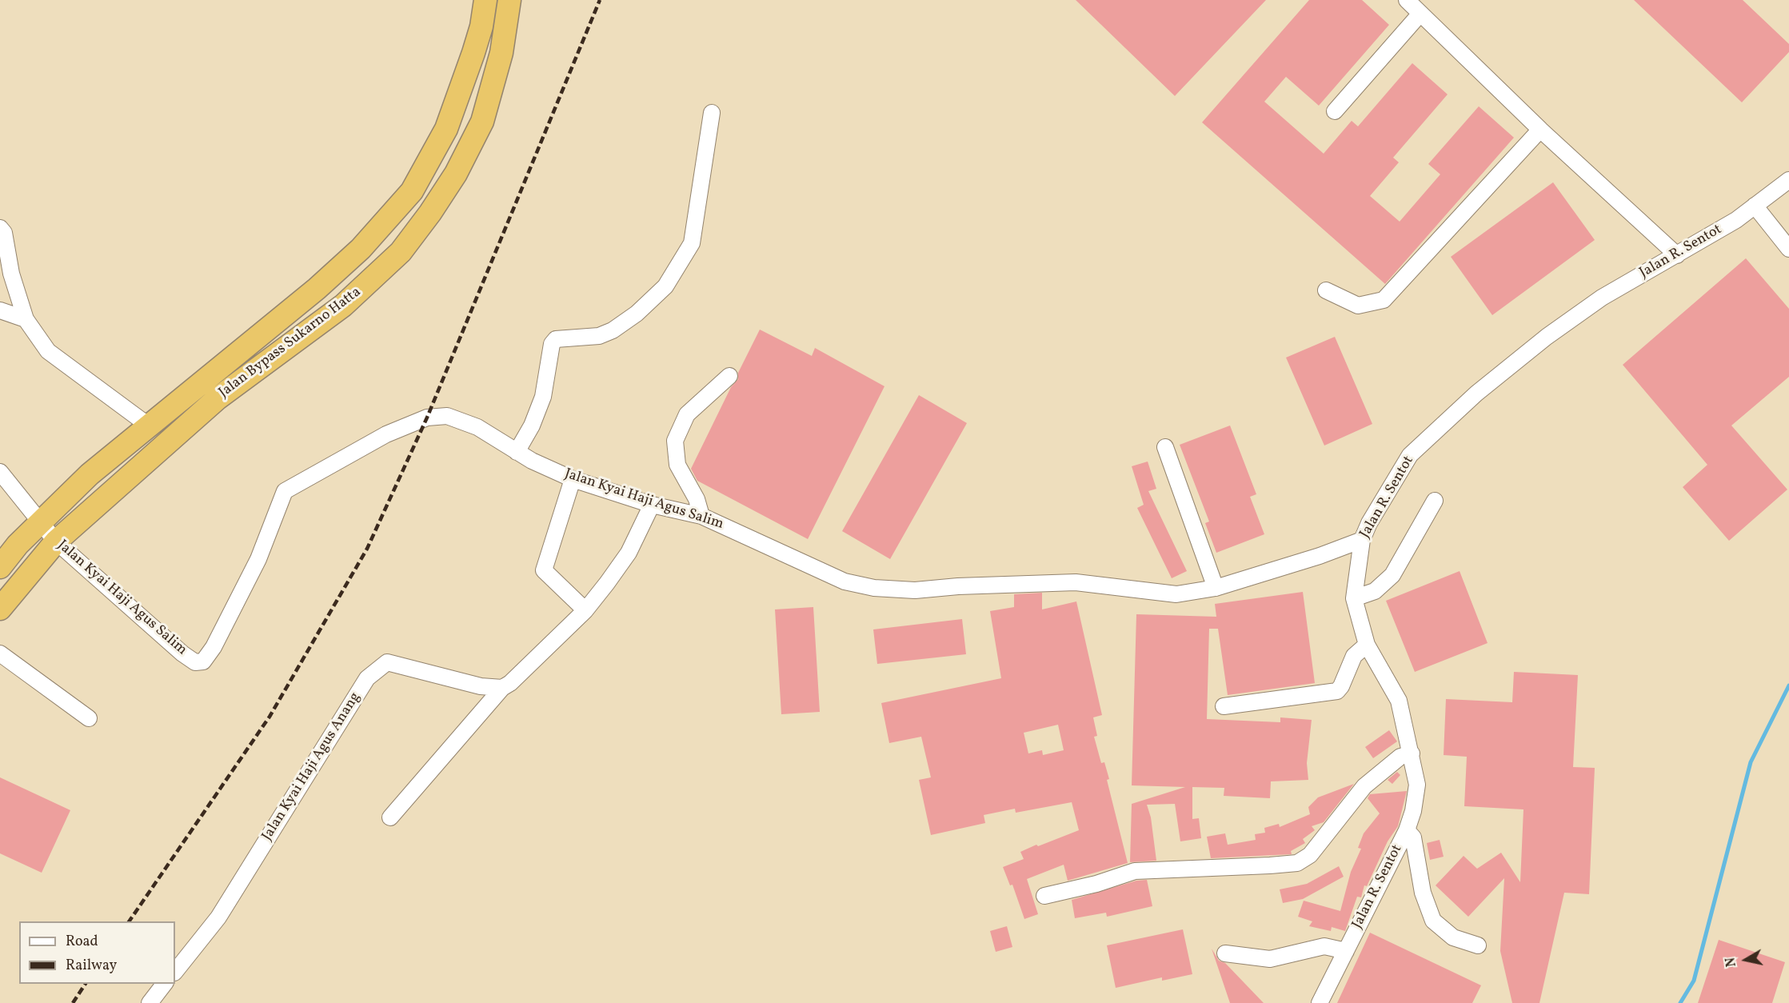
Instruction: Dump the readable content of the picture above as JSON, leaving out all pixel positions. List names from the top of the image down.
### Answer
{
  "streets": {
    "highway": ["Jalan Bypass Sukarno Hatta"],
    "street": ["Jalan R. Sentot", "Jalan Kyai Haji Agus Salim", "Jalan Kyai Haji Agus Anang"]
  },
  "crossings": [
    ["Jalan R. Sentot", "Jalan Kyai Haji Agus Salim"],
    ["Jalan Bypass Sukarno Hatta", "Jalan Kyai Haji Agus Salim"]
  ],
  "legend": ["Road", "Railway"],
  "north": "left"
}
